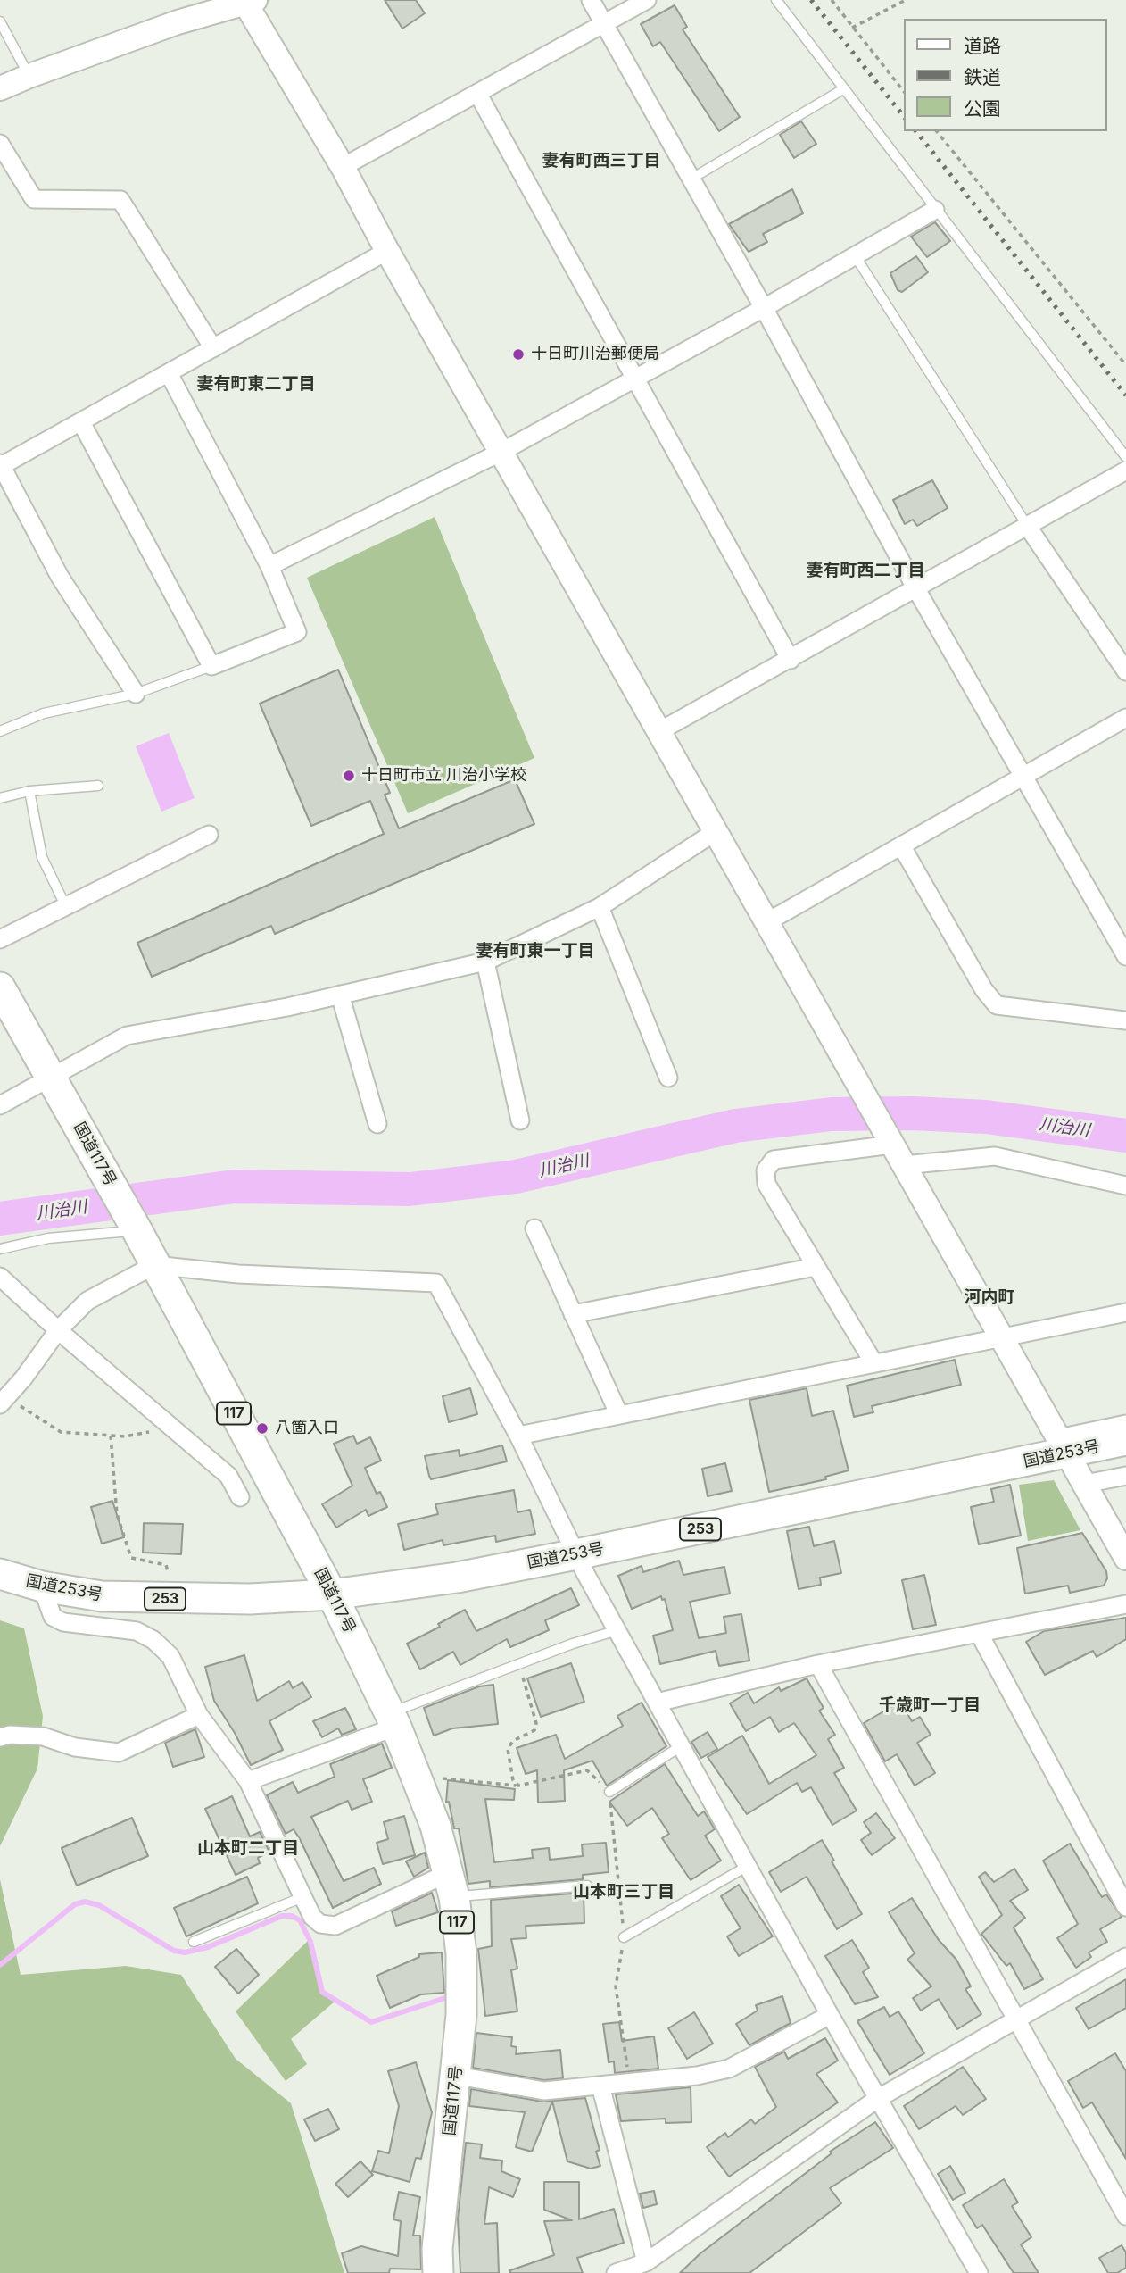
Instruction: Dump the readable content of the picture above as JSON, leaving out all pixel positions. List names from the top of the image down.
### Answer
{
  "streets": {
    "highway": [
      "国道117号",
      "117",
      "国道253号",
      "253"
    ]
  },
  "crossings": [
    ["国道117号", "国道253号"]
  ],
  "districts": [
    "妻有町西三丁目",
    "妻有町東二丁目",
    "妻有町西二丁目",
    "妻有町東一丁目",
    "河内町",
    "千歳町一丁目",
    "山本町二丁目",
    "山本町三丁目"
  ],
  "water": ["川治川"],
  "places": ["十日町川治郵便局", "十日町市立 川治小学校", "八箇入口"],
  "legend": ["道路", "鉄道", "公園"]
}
